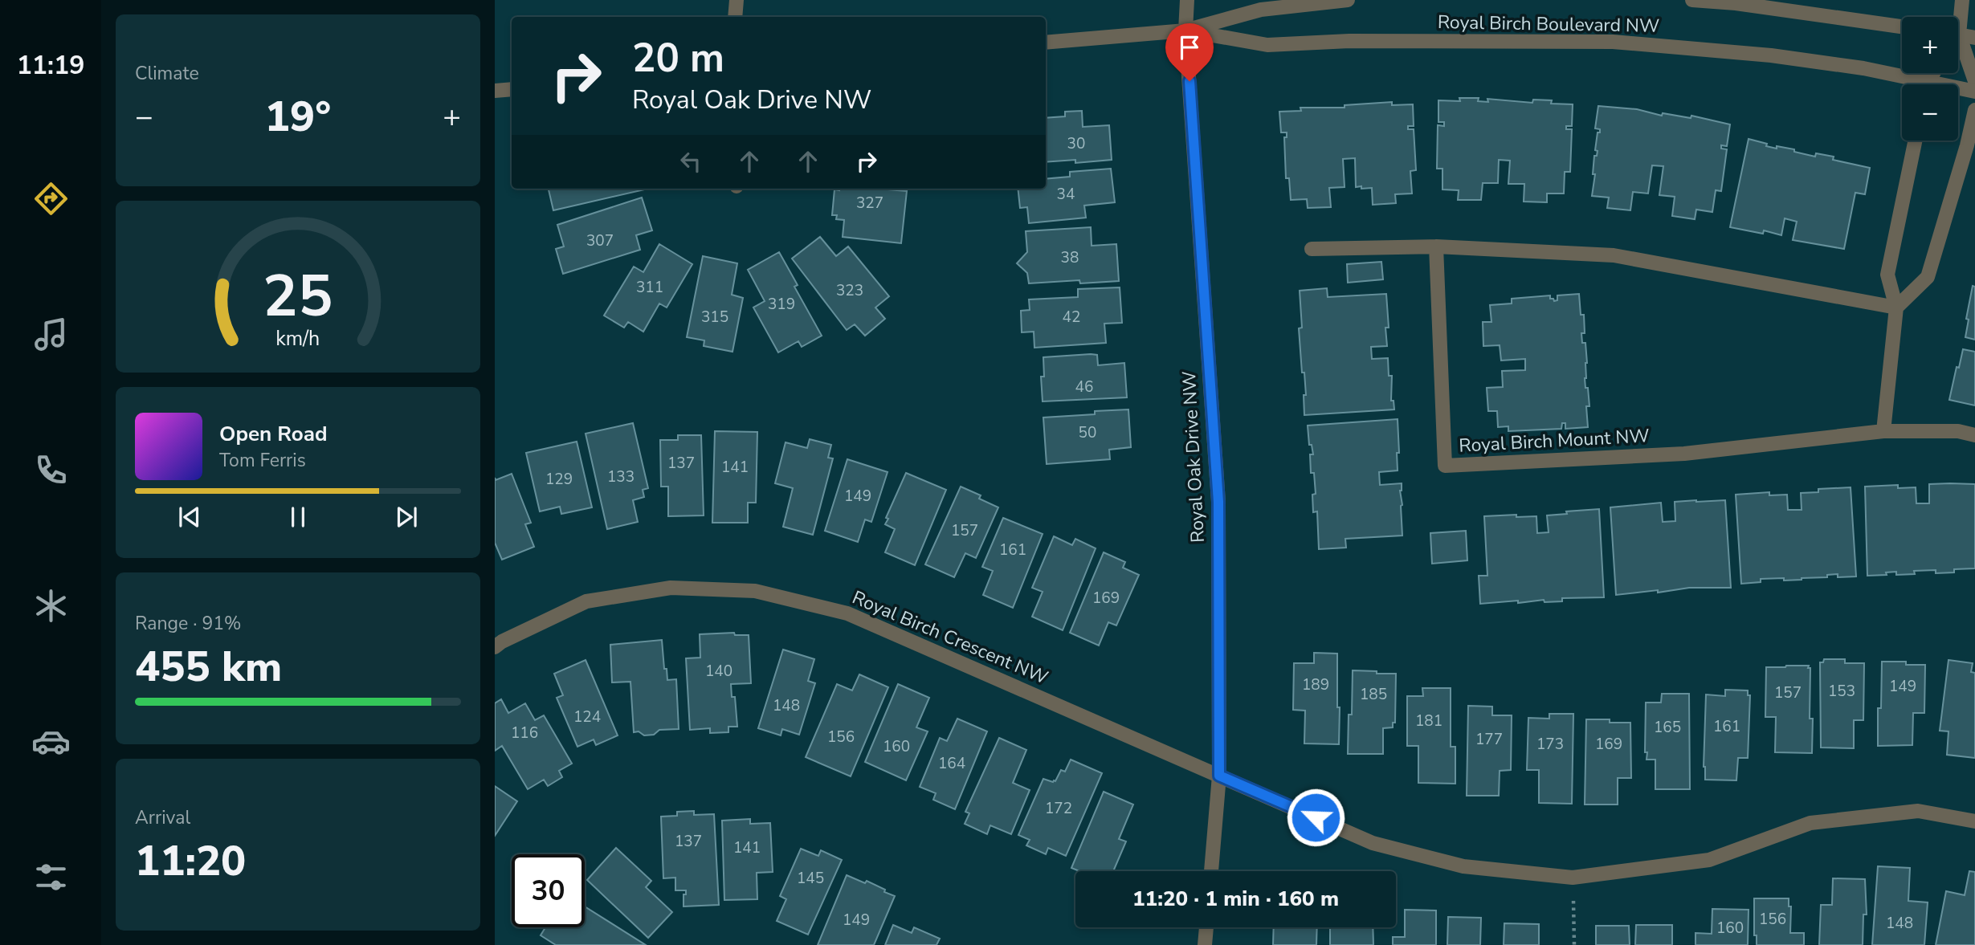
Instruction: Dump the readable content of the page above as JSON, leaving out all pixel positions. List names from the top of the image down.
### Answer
{
  "streets": {
    "street": [
      "Royal Birch Boulevard NW",
      "Royal Birch Mount NW",
      "Royal Oak Drive NW",
      "Royal Birch Crescent NW"
    ]
  },
  "crossings": [
    ["Royal Birch Boulevard NW", "Royal Oak Drive NW"],
    ["Royal Oak Drive NW", "Royal Birch Crescent NW"]
  ],
  "house_numbers": [
    "30",
    "34",
    "327",
    "307",
    "38",
    "311",
    "323",
    "319",
    "315",
    "42",
    "46",
    "50",
    "137",
    "141",
    "133",
    "129",
    "149",
    "157",
    "161",
    "169",
    "140",
    "189",
    "149",
    "153",
    "157",
    "185",
    "148",
    "124",
    "181",
    "161",
    "165",
    "116",
    "156",
    "177",
    "173",
    "169",
    "160",
    "164",
    "172",
    "137",
    "141",
    "145",
    "156",
    "149",
    "148",
    "160"
  ],
  "page": {
    "tabs": "11:19",
    "tile": [
      "Climate",
      ["Range · 91%", "455 km"],
      ["Arrival", "11:20"]
    ],
    "map_buttons": ["+", "−"],
    "turn": ["20 m", "Royal Oak Drive NW"],
    "heat": ["−", "19°", "+"],
    "song": ["Open Road", "Tom Ferris"],
    "limit": "30",
    "trip": "11:20 · 1 min · 160 m",
    "gauge": ["25", "km/h"]
  }
}
